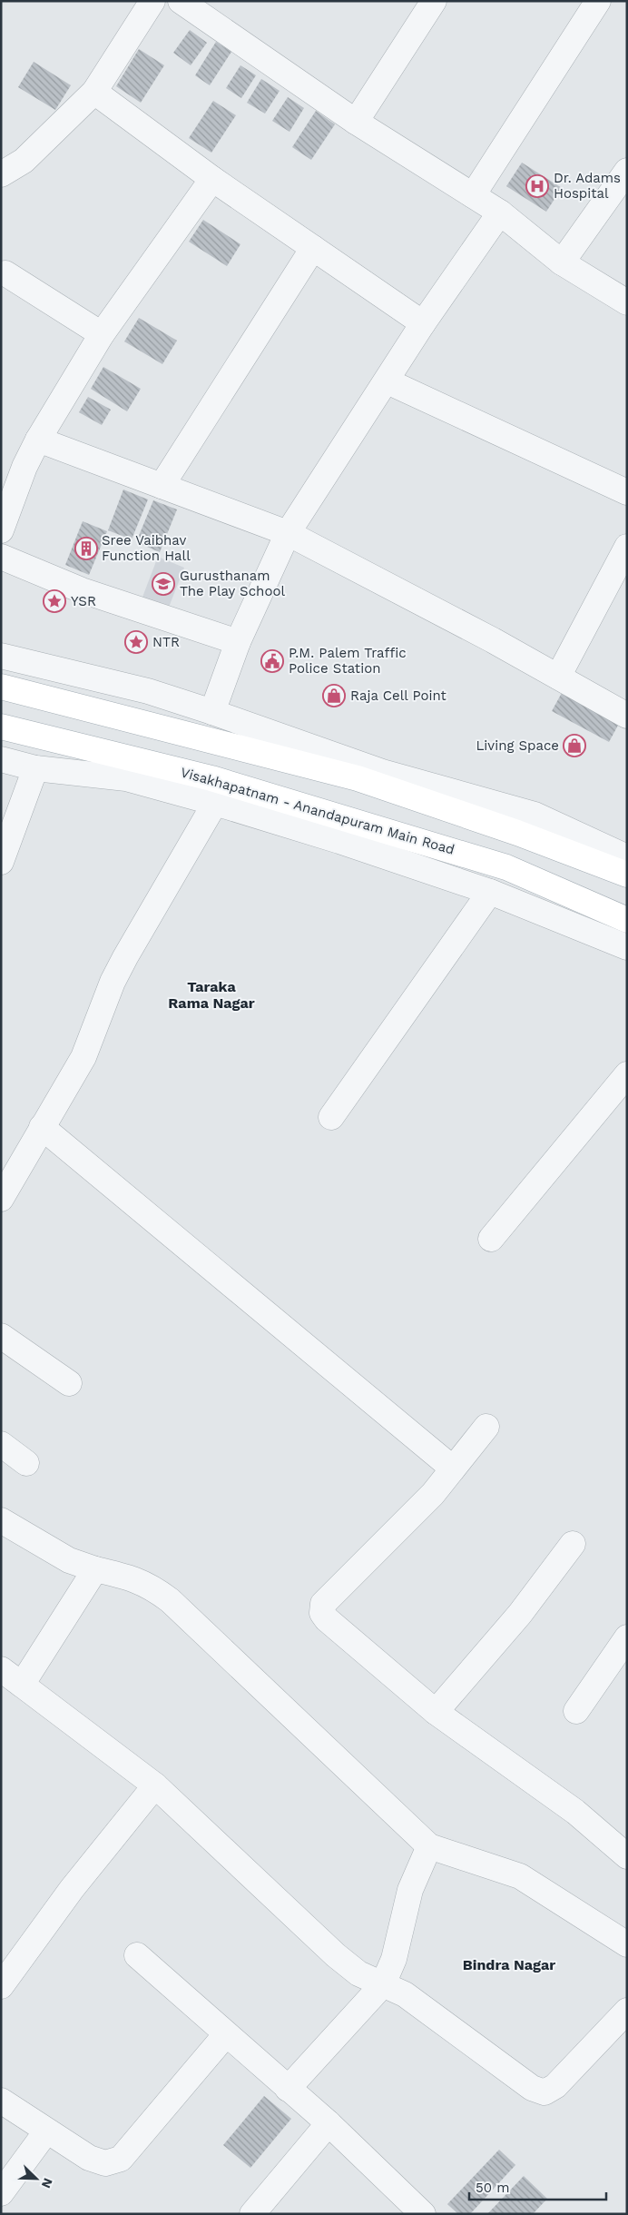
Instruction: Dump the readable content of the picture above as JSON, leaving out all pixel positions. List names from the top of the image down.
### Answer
{
  "streets": {
    "main road": ["Visakhapatnam - Anandapuram Main Road"]
  },
  "districts": ["Taraka Rama Nagar", "Bindra Nagar"],
  "places": {
    "hospital": ["Dr. Adams Hospital"],
    "building": ["Sree Vaibhav Function Hall"],
    "school or university": ["Gurusthanam The Play School"],
    "place": ["YSR", "NTR"],
    "public building": ["P.M. Palem Traffic Police Station"],
    "shop": ["Raja Cell Point", "Living Space"]
  },
  "scale_bar": "50 m",
  "north": "bottom right"
}
